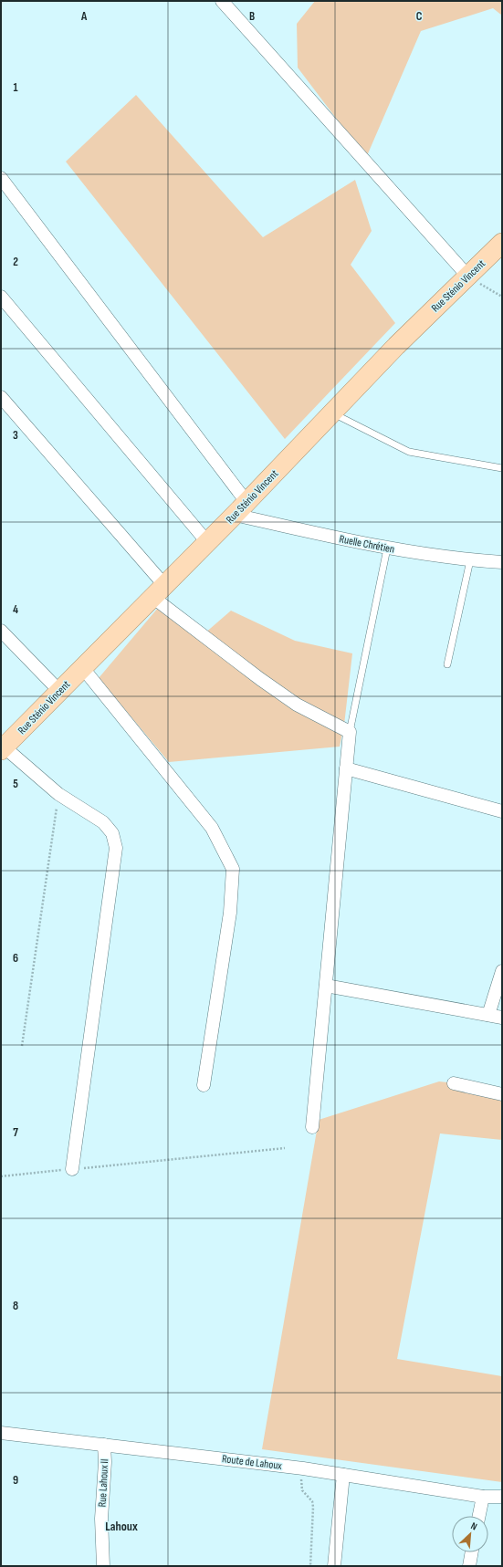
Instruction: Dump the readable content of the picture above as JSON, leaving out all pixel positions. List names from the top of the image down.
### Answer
{
  "streets": {
    "main road": ["Rue Sténio Vincent"],
    "street": ["Ruelle Chrétien", "Route de Lahoux", "Rue Lahoux II"]
  },
  "crossings": [
    ["Rue Sténio Vincent", "Ruelle Chrétien"],
    ["Route de Lahoux", "Rue Lahoux II"]
  ],
  "districts": ["Lahoux"],
  "north": "top right",
  "grid": {
    "columns": ["A", "B", "C"],
    "rows": [
      "1",
      "2",
      "3",
      "4",
      "5",
      "6",
      "7",
      "8",
      "9"
    ]
  }
}
